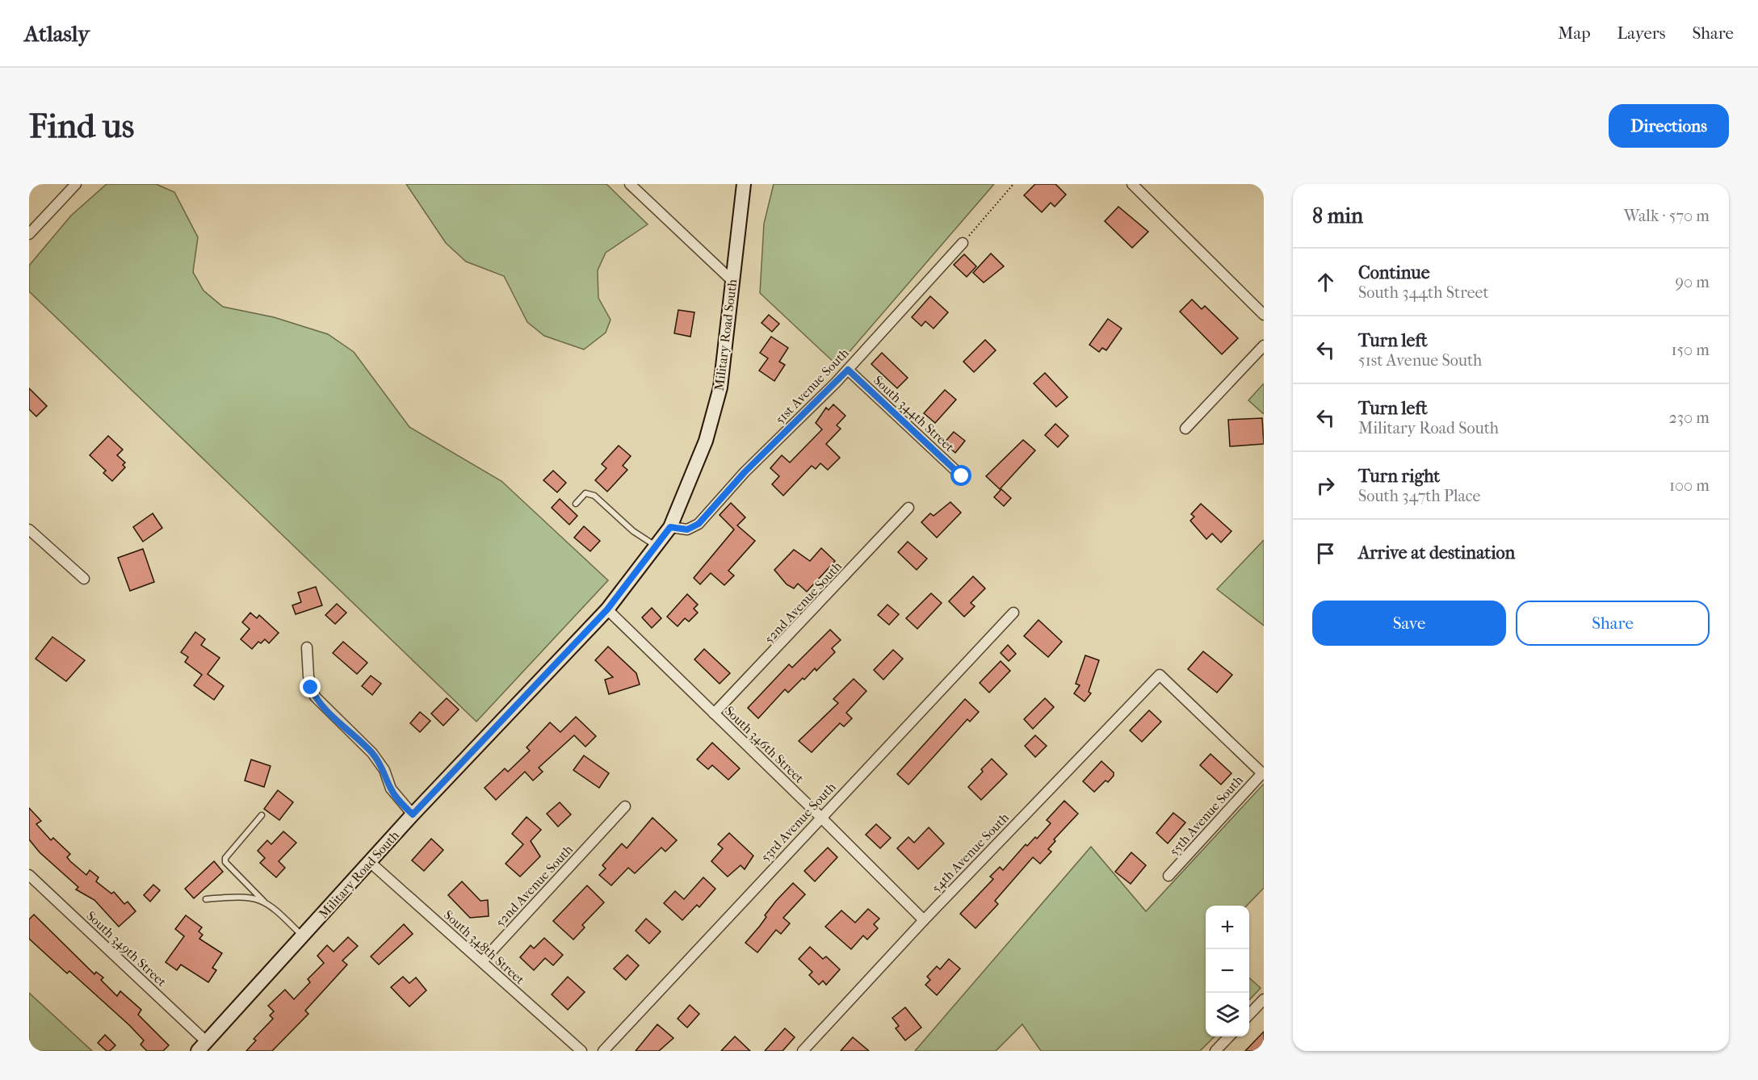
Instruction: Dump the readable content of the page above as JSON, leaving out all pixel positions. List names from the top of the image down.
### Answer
{
  "streets": {
    "main road": ["Military Road South"],
    "street": [
      "51st Avenue South",
      "South 344th Street",
      "52nd Avenue South",
      "South 346th Street",
      "55th Avenue South",
      "53rd Avenue South",
      "54th Avenue South",
      "South 348th Street",
      "South 349th Street"
    ]
  },
  "crossings": [
    ["Military Road South", "51st Avenue South"],
    ["Military Road South", "South 346th Street"],
    ["Military Road South", "South 348th Street"],
    ["Military Road South", "South 349th Street"],
    ["51st Avenue South", "South 344th Street"],
    ["52nd Avenue South", "South 346th Street"],
    ["52nd Avenue South", "South 348th Street"],
    ["South 346th Street", "53rd Avenue South"],
    ["South 346th Street", "54th Avenue South"],
    ["55th Avenue South", "54th Avenue South"]
  ],
  "page": {
    "header": "Atlasly",
    "nav": ["Map", "Layers", "Share"],
    "buttons": [
      "Directions",
      ["Save", "Share"]
    ],
    "title": "Find us",
    "heading": ["8 min", "Walk · 570 m"],
    "list": [
      ["Continue", "South 344th Street", "90 m"],
      ["Turn left", "51st Avenue South", "150 m"],
      ["Turn left", "Military Road South", "230 m"],
      ["Turn right", "South 347th Place", "100 m"],
      "Arrive at destination"
    ],
    "map_buttons": ["+", "−"]
  }
}
